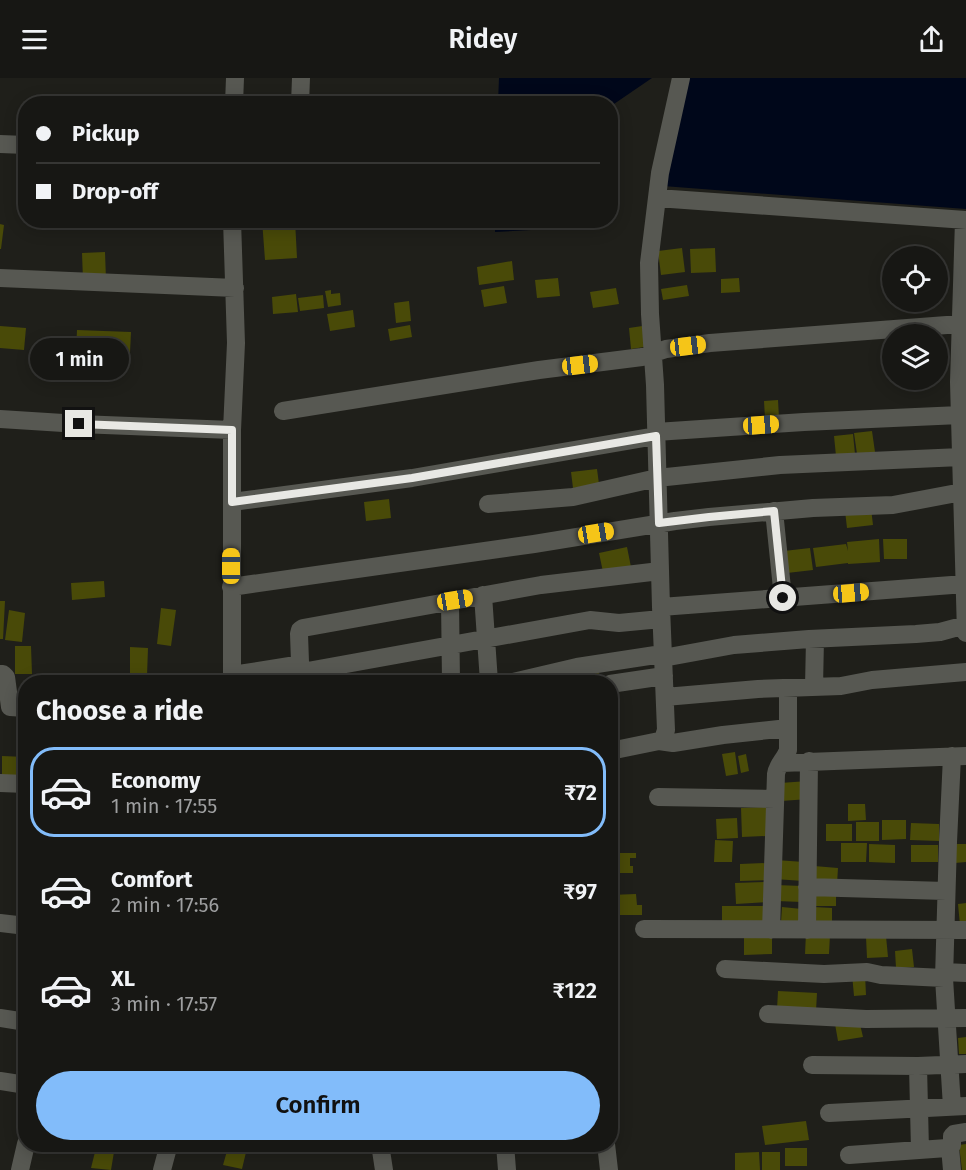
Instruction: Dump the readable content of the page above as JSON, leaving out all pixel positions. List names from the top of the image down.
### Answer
{
  "page": {
    "header": "Ridey",
    "banner": ["Pickup", "Drop-off"],
    "bubble": "1 min",
    "heading": "Choose a ride",
    "list": [
      {
        "name": "Economy",
        "note": "1 min · 17:55",
        "value": "₹72"
      },
      {
        "name": "Comfort",
        "note": "2 min · 17:56",
        "value": "₹97"
      },
      {
        "name": "XL",
        "note": "3 min · 17:57",
        "value": "₹122"
      }
    ],
    "buttons": "Confirm"
  }
}
